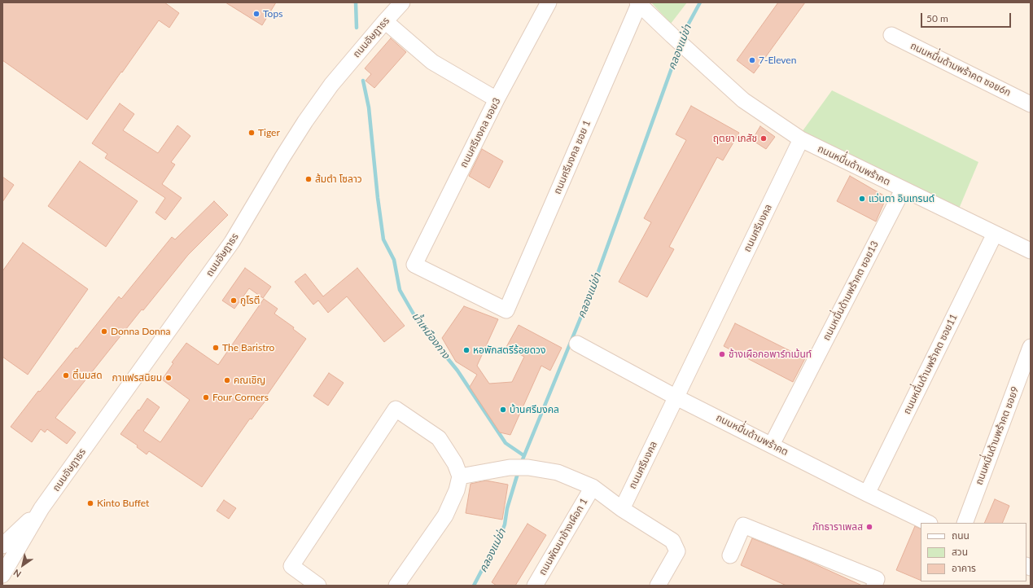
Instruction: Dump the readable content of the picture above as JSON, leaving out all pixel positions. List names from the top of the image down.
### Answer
{
  "streets": {
    "street": [
      "ถนนอัษฎาธร",
      "ถนนหมื่่นด้ามพร้าคต ซอย6ก",
      "ถนนศรีมงคล ซอย3",
      "ถนนศรีมงคล ซอย 1",
      "ถนนหมื่่นด้ามพร้าคต",
      "ถนนศรีมงคล",
      "ถนนหมื่่นด้ามพร้าคต ซอย13",
      "ถนนหมื่่นด้ามพร้าคต ซอย11",
      "ถนนหมื่่นด้ามพร้าคต ซอย9",
      "ถนนพัฒนาช้างเผือก 1"
    ]
  },
  "crossings": [
    ["ถนนศรีมงคล ซอย3", "ถนนศรีมงคล ซอย 1"],
    ["ถนนหมื่่นด้ามพร้าคต", "ถนนศรีมงคล"],
    ["ถนนหมื่่นด้ามพร้าคต", "ถนนหมื่่นด้ามพร้าคต ซอย13"],
    ["ถนนหมื่่นด้ามพร้าคต", "ถนนหมื่่นด้ามพร้าคต ซอย11"]
  ],
  "water": ["คลองแม่ข่า", "น้ำเหมืองกาง"],
  "places": [
    "Tops",
    "7-Eleven",
    "Tiger",
    "ฤตยา เภสัช",
    "ส้มตำ โซลาว",
    "แว่นตา อินเทรนด์",
    "กูโรตี",
    "Donna Donna",
    "The Baristro",
    "หอพักสตรีร้อยดวง",
    "ช้างเผือกอพาร์ทเม้นท์",
    "ตี๋นมสด",
    "กาแฟรสนิยม",
    "คณเชิญ",
    "Four Corners",
    "บ้านศรีมงคล",
    "Kinto Buffet",
    "ภัทธาราเพลส"
  ],
  "legend": ["ถนน", "สวน", "อาคาร"],
  "scale_bar": "50 m",
  "north": "bottom left"
}
